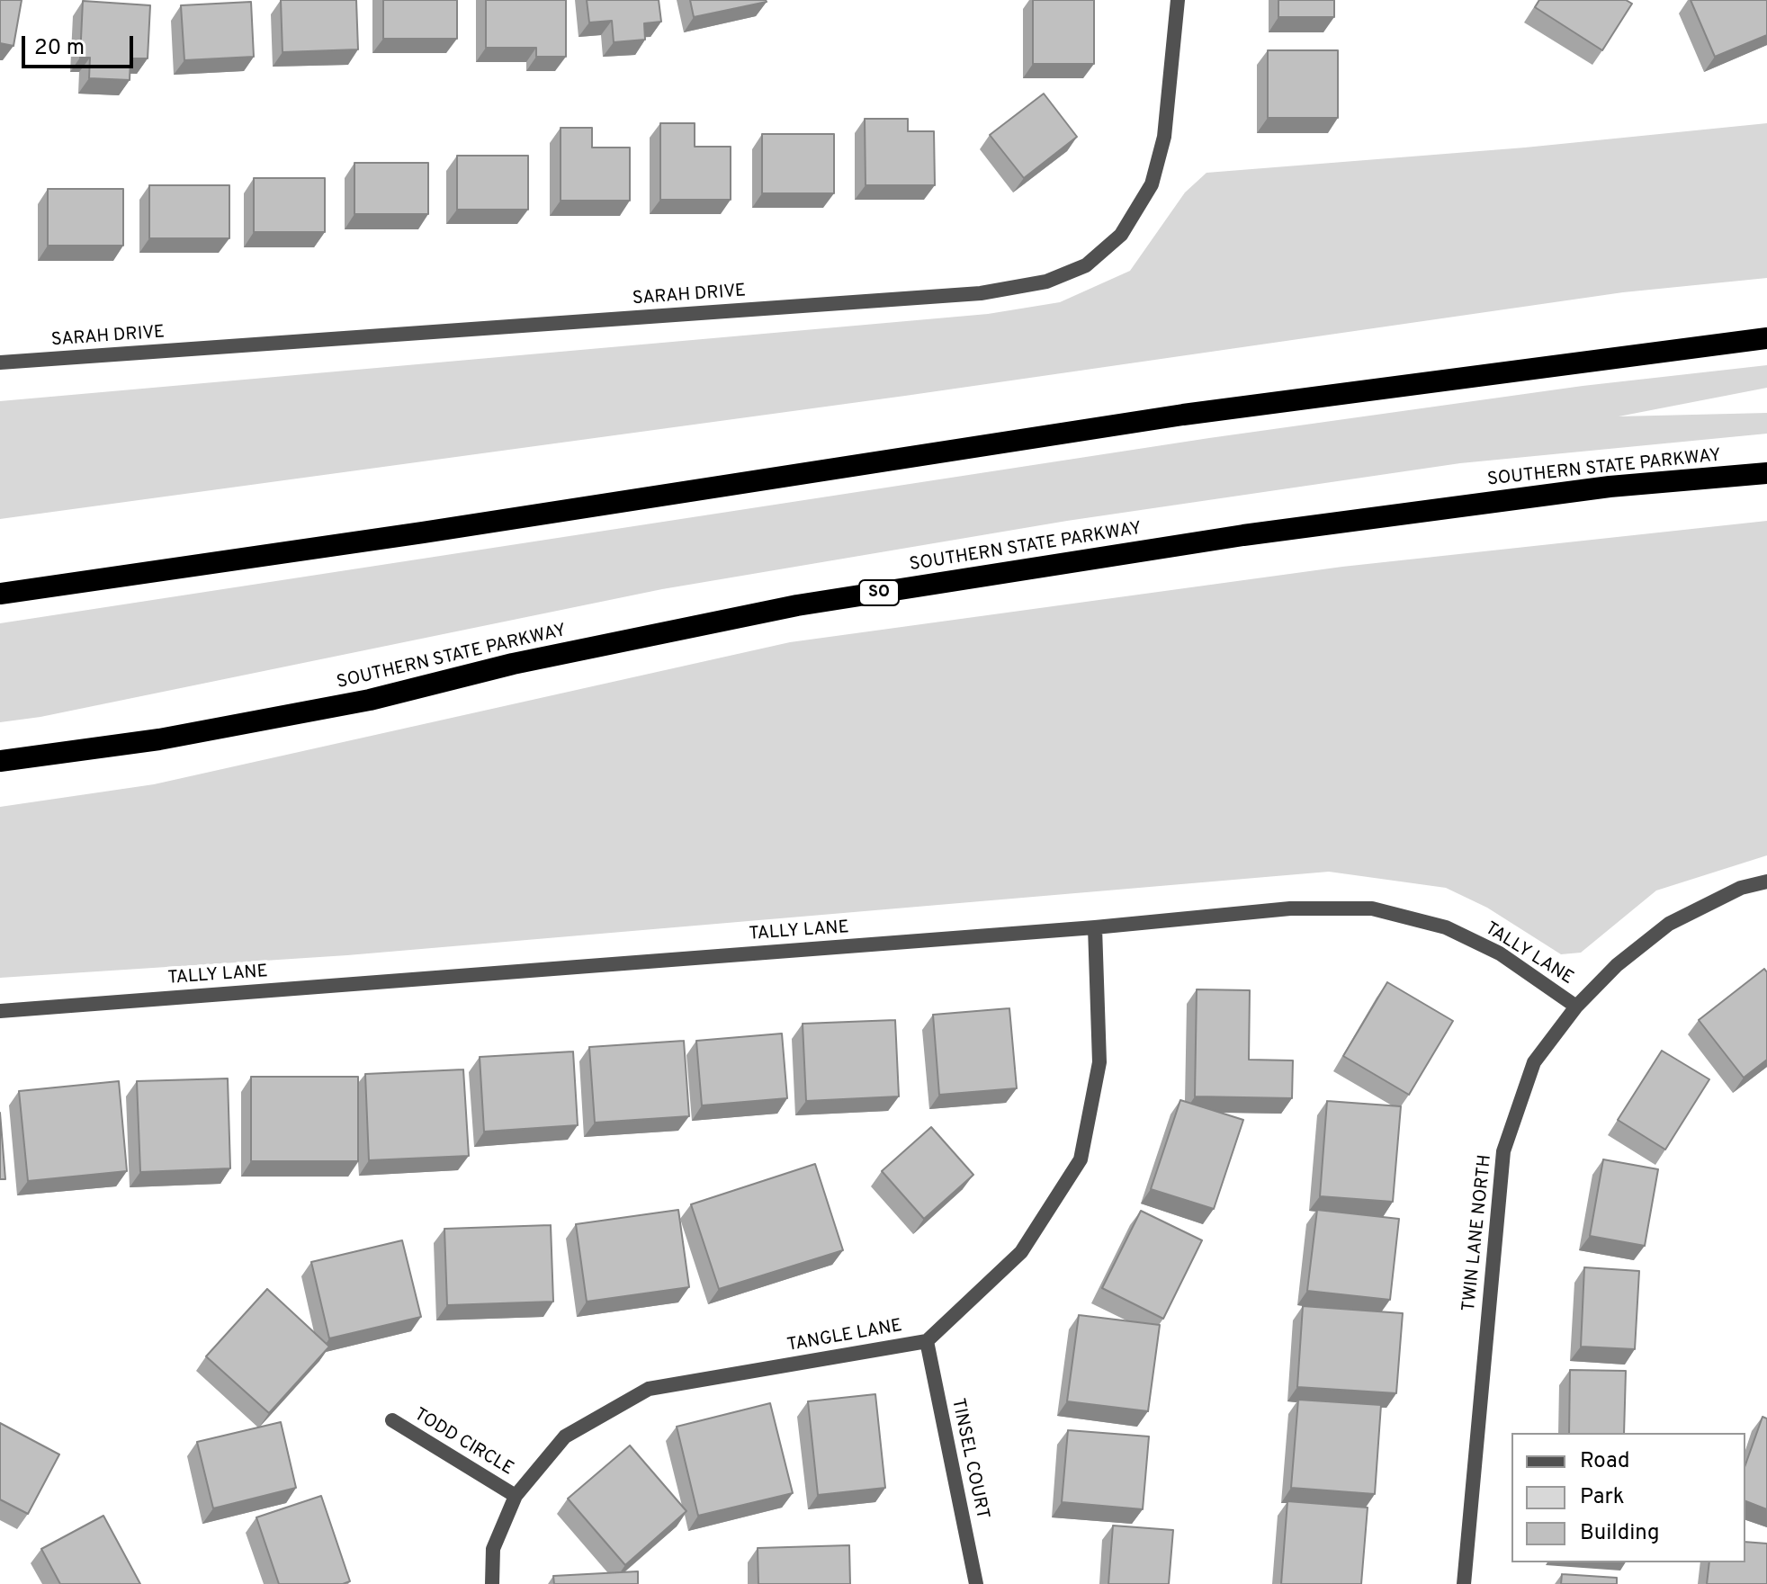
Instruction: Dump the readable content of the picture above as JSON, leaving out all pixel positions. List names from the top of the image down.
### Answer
{
  "streets": {
    "highway": ["SOUTHERN STATE PARKWAY", "SO"],
    "street": [
      "SARAH DRIVE",
      "TALLY LANE",
      "TWIN LANE NORTH",
      "TANGLE LANE",
      "TODD CIRCLE",
      "TINSEL COURT"
    ]
  },
  "crossings": [
    ["TALLY LANE", "TWIN LANE NORTH"],
    ["TALLY LANE", "TANGLE LANE"],
    ["TANGLE LANE", "TODD CIRCLE"],
    ["TANGLE LANE", "TINSEL COURT"]
  ],
  "legend": ["Road", "Park", "Building"],
  "scale_bar": "20 m"
}
